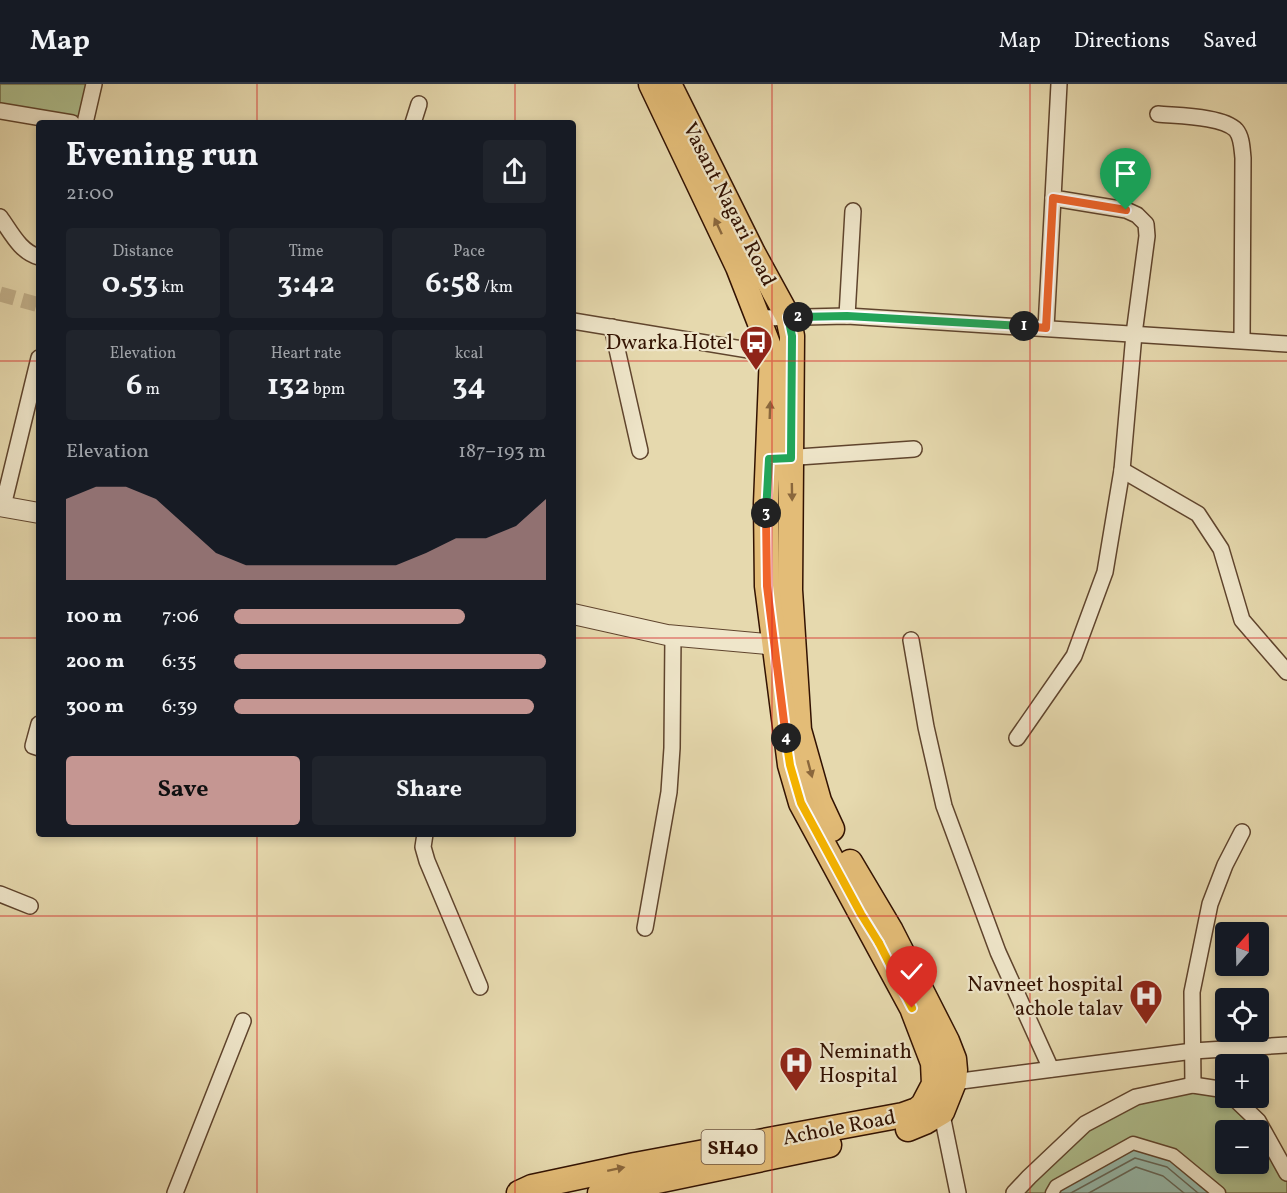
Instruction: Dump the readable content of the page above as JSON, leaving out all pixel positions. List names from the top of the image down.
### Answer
{
  "streets": {
    "main road": ["Vasant Nagari Road", "Achole Road", "SH40"]
  },
  "crossings": [
    ["Vasant Nagari Road", "Achole Road"]
  ],
  "places": {
    "bus stop": ["Dwarka Hotel"],
    "hospital": ["Navneet hospital achole talav", "Neminath Hospital"]
  },
  "north": "top",
  "page": {
    "header": "Map",
    "nav": ["Map", "Directions", "Saved"],
    "heading": ["Evening run", "21:00"],
    "stats": [
      ["Distance", "0.53 km"],
      ["Time", "3:42"],
      ["Pace", "6:58 /km"],
      ["Elevation", "6 m"],
      ["Heart rate", "132 bpm"],
      ["kcal", "34"]
    ],
    "pins": [
      "2",
      "1",
      "3",
      "4"
    ],
    "chart": ["Elevation", "187–193 m"],
    "list": [
      {
        "name": "100 m",
        "note": "7:06"
      },
      {
        "name": "200 m",
        "note": "6:35"
      },
      {
        "name": "300 m",
        "note": "6:39"
      }
    ],
    "buttons": ["Save", "Share"],
    "map_buttons": ["+", "−"]
  }
}
